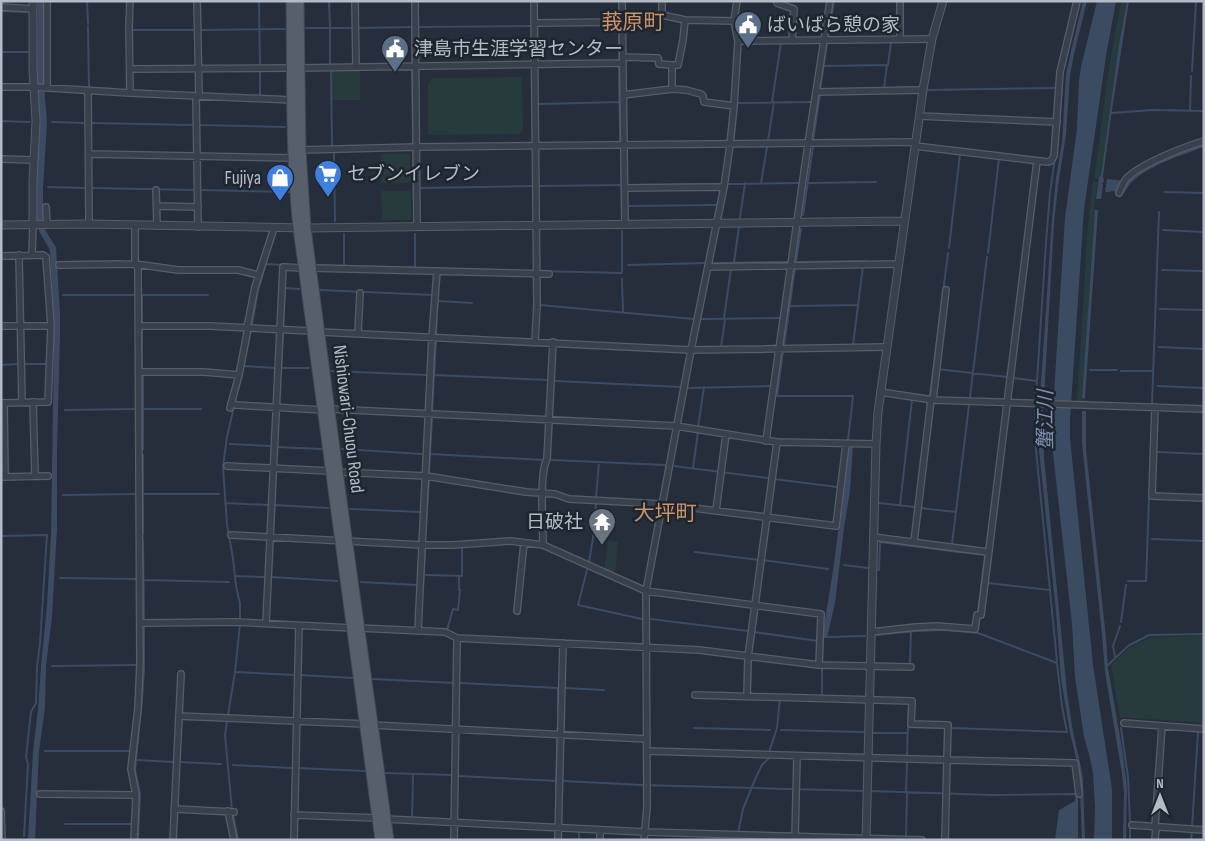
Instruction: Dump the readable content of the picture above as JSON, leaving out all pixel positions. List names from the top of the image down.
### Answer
{
  "streets": {
    "main road": ["Nishiowari-Chuou Road"]
  },
  "districts": ["莪原町", "大坪町"],
  "water": ["蟹江川"],
  "places": {
    "public building": ["ばいばら憩の家", "津島市生涯学習センター"],
    "supermarket": ["セブンイレブン"],
    "shop": ["Fujiya"],
    "temple": ["日破社"]
  },
  "north": "top"
}
